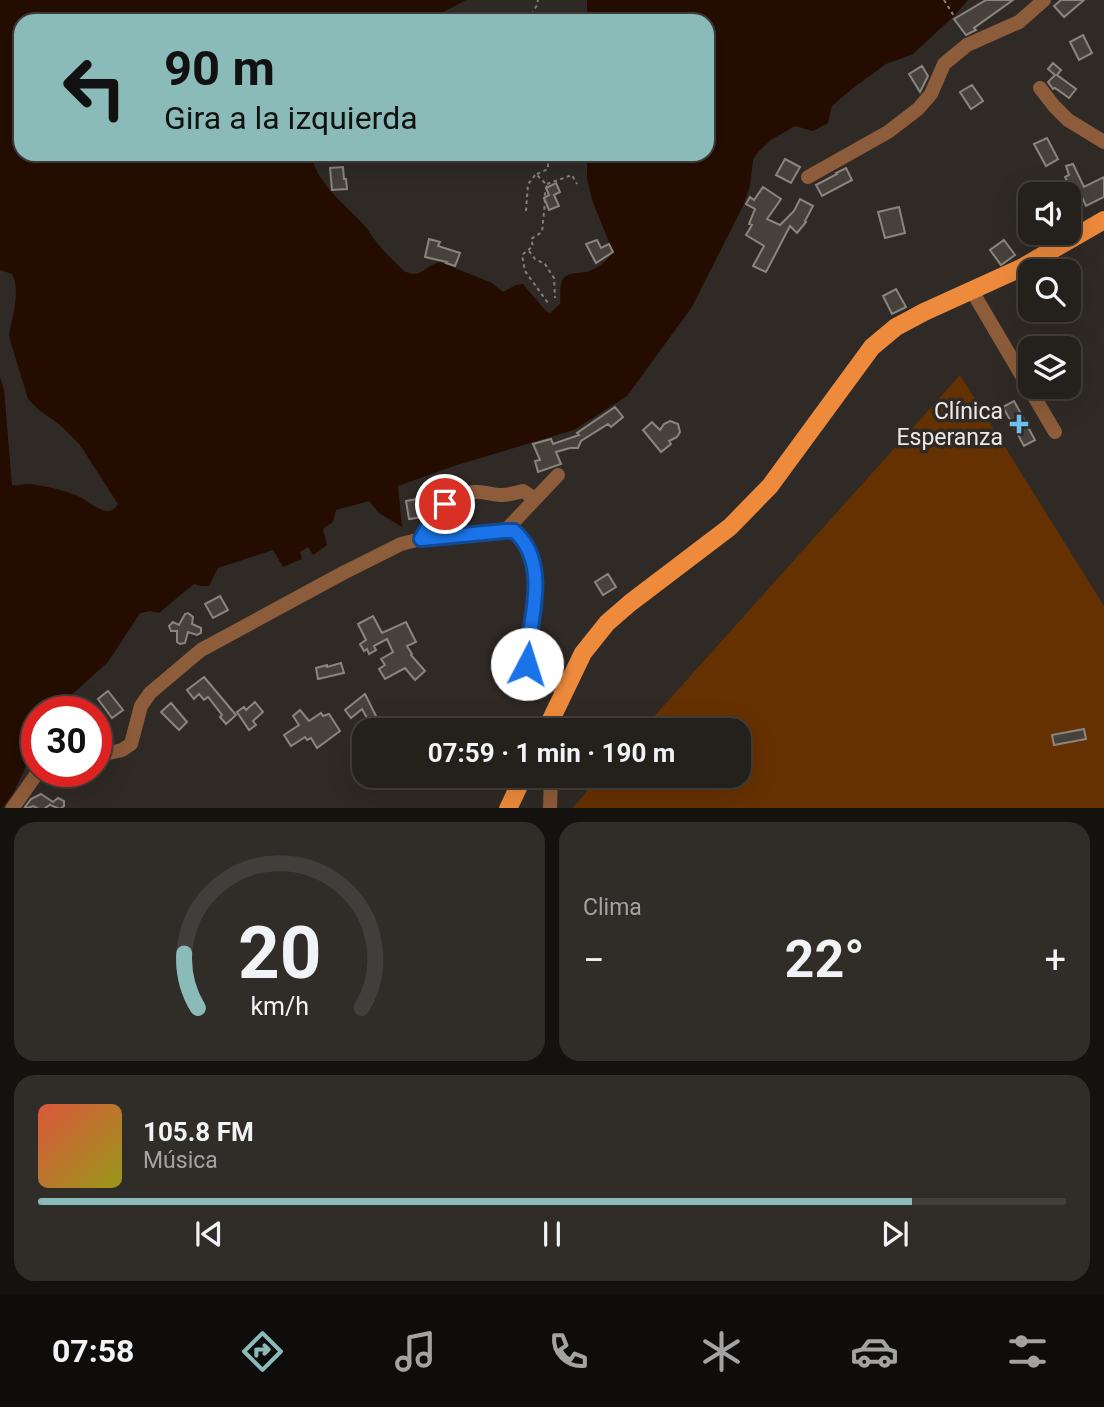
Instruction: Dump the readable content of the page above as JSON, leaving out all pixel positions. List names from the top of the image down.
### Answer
{
  "places": {
    "health": ["Clínica Esperanza"]
  },
  "page": {
    "turn": ["90 m", "Gira a la izquierda"],
    "limit": "30",
    "trip": "07:59 · 1 min · 190 m",
    "tile": "Clima",
    "heat": ["−", "22°", "+"],
    "song": ["105.8 FM", "Música"],
    "tabs": "07:58",
    "gauge": ["20", "km/h"]
  }
}
